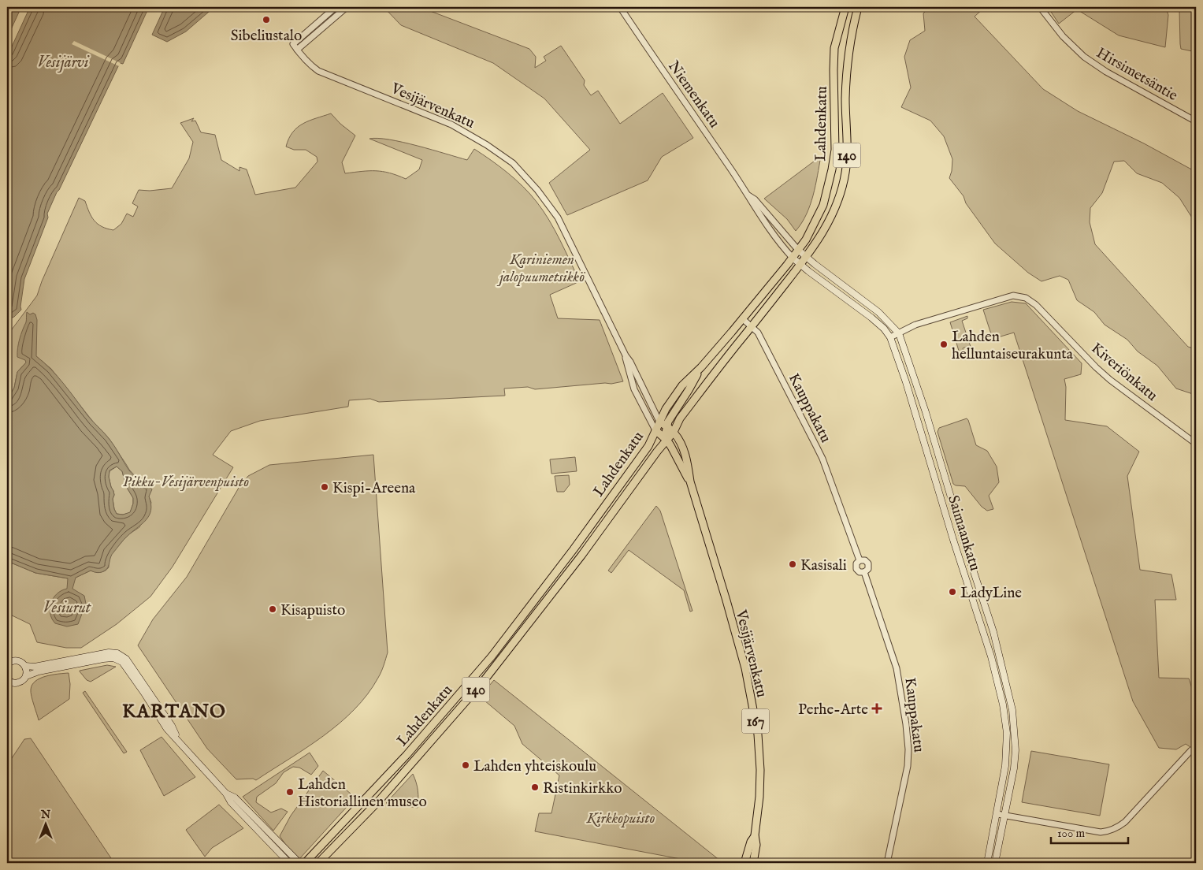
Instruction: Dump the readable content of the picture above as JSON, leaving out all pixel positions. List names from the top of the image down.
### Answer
{
  "streets": {
    "main road": [
      "Niemenkatu",
      "Vesijärvenkatu",
      "Lahdenkatu",
      "140",
      "Saimaankatu",
      "167"
    ],
    "street": ["Hirsimetsäntie", "Kiveriönkatu", "Kauppakatu"]
  },
  "crossings": [
    ["Niemenkatu", "Lahdenkatu"],
    ["Niemenkatu", "Saimaankatu"],
    ["Vesijärvenkatu", "Lahdenkatu"],
    ["Lahdenkatu", "Kauppakatu"],
    ["Lahdenkatu", "Saimaankatu"],
    ["Kiveriönkatu", "Saimaankatu"]
  ],
  "districts": ["KARTANO"],
  "water": ["Vesijärvi", "Vesiurut"],
  "parks": ["Kariniemen jalopuumetsikkö", "Pikku-Vesijärvenpuisto", "Kirkkopuisto"],
  "places": {
    "other": [
      "Sibeliustalo",
      "Lahden helluntaiseurakunta",
      "Kispi-Areena",
      "Kasisali",
      "LadyLine",
      "Kisapuisto",
      "Lahden yhteiskoulu",
      "Ristinkirkko",
      "Lahden Historiallinen museo"
    ],
    "health": ["Perhe-Arte"]
  },
  "scale_bar": "100 m",
  "north": "top"
}
